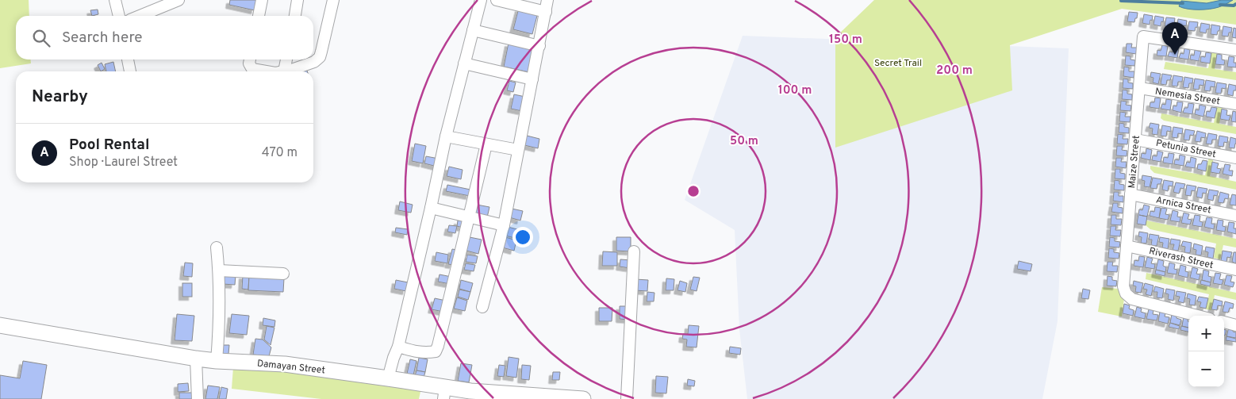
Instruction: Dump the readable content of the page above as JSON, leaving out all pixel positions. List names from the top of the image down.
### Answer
{
  "streets": {
    "street": [
      "Nemesia Street",
      "Petunia Street",
      "Maize Street",
      "Arnica Street",
      "Riverash Street",
      "Damayan Street"
    ]
  },
  "crossings": [
    ["Nemesia Street", "Maize Street"],
    ["Petunia Street", "Maize Street"],
    ["Maize Street", "Arnica Street"],
    ["Maize Street", "Riverash Street"]
  ],
  "parks": ["Secret Trail"],
  "page": {
    "search": "Search here",
    "pins": "A",
    "heading": "Nearby",
    "list": [
      {
        "mark": "A",
        "name": "Pool Rental",
        "note": "Shop · Laurel Street",
        "value": "470 m"
      }
    ],
    "map_buttons": ["+", "−"]
  },
  "rings": [
    "150 m",
    "200 m",
    "100 m",
    "50 m"
  ]
}
